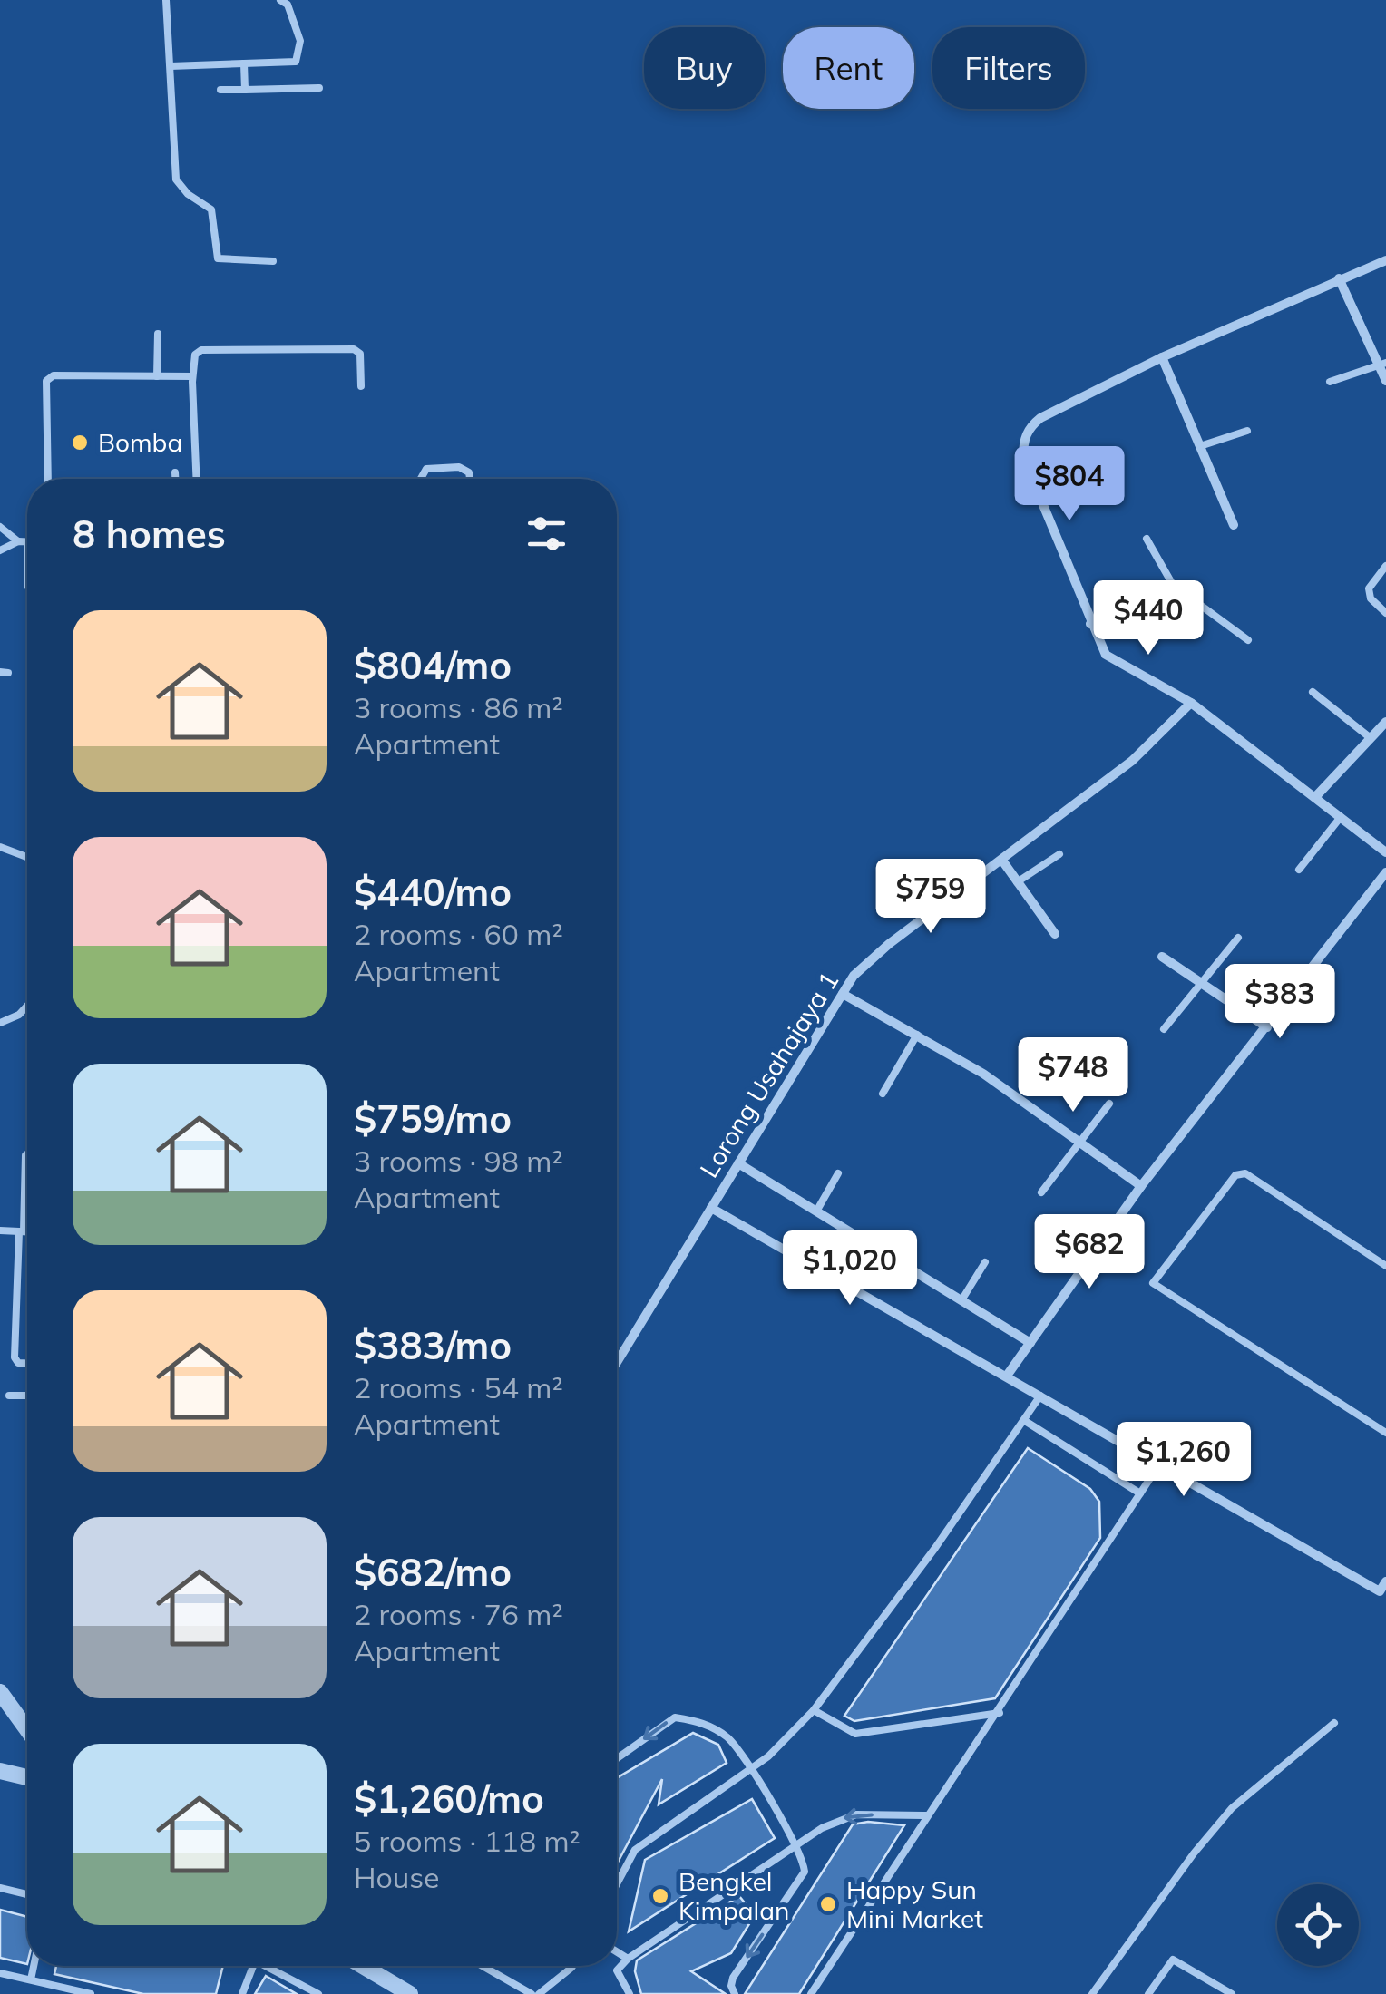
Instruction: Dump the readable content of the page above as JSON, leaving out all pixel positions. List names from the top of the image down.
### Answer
{
  "streets": {
    "street": ["Lorong Usahajaya 1"]
  },
  "places": ["Bomba", "Bengkel Kimpalan", "Happy Sun Mini Market"],
  "page": {
    "chip": ["Buy", "Rent", "Filters"],
    "price": [
      "$804",
      "$440",
      "$759",
      "$383",
      "$748",
      "$682",
      "$1,020",
      "$1,260"
    ],
    "heading": "8 homes",
    "list": [
      {
        "name": "$804/mo",
        "note": "3 rooms · 86 m² · Apartment"
      },
      {
        "name": "$440/mo",
        "note": "2 rooms · 60 m² · Apartment"
      },
      {
        "name": "$759/mo",
        "note": "3 rooms · 98 m² · Apartment"
      },
      {
        "name": "$383/mo",
        "note": "2 rooms · 54 m² · Apartment"
      },
      {
        "name": "$682/mo",
        "note": "2 rooms · 76 m² · Apartment"
      },
      {
        "name": "$1,260/mo",
        "note": "5 rooms · 118 m² · House"
      }
    ]
  }
}
